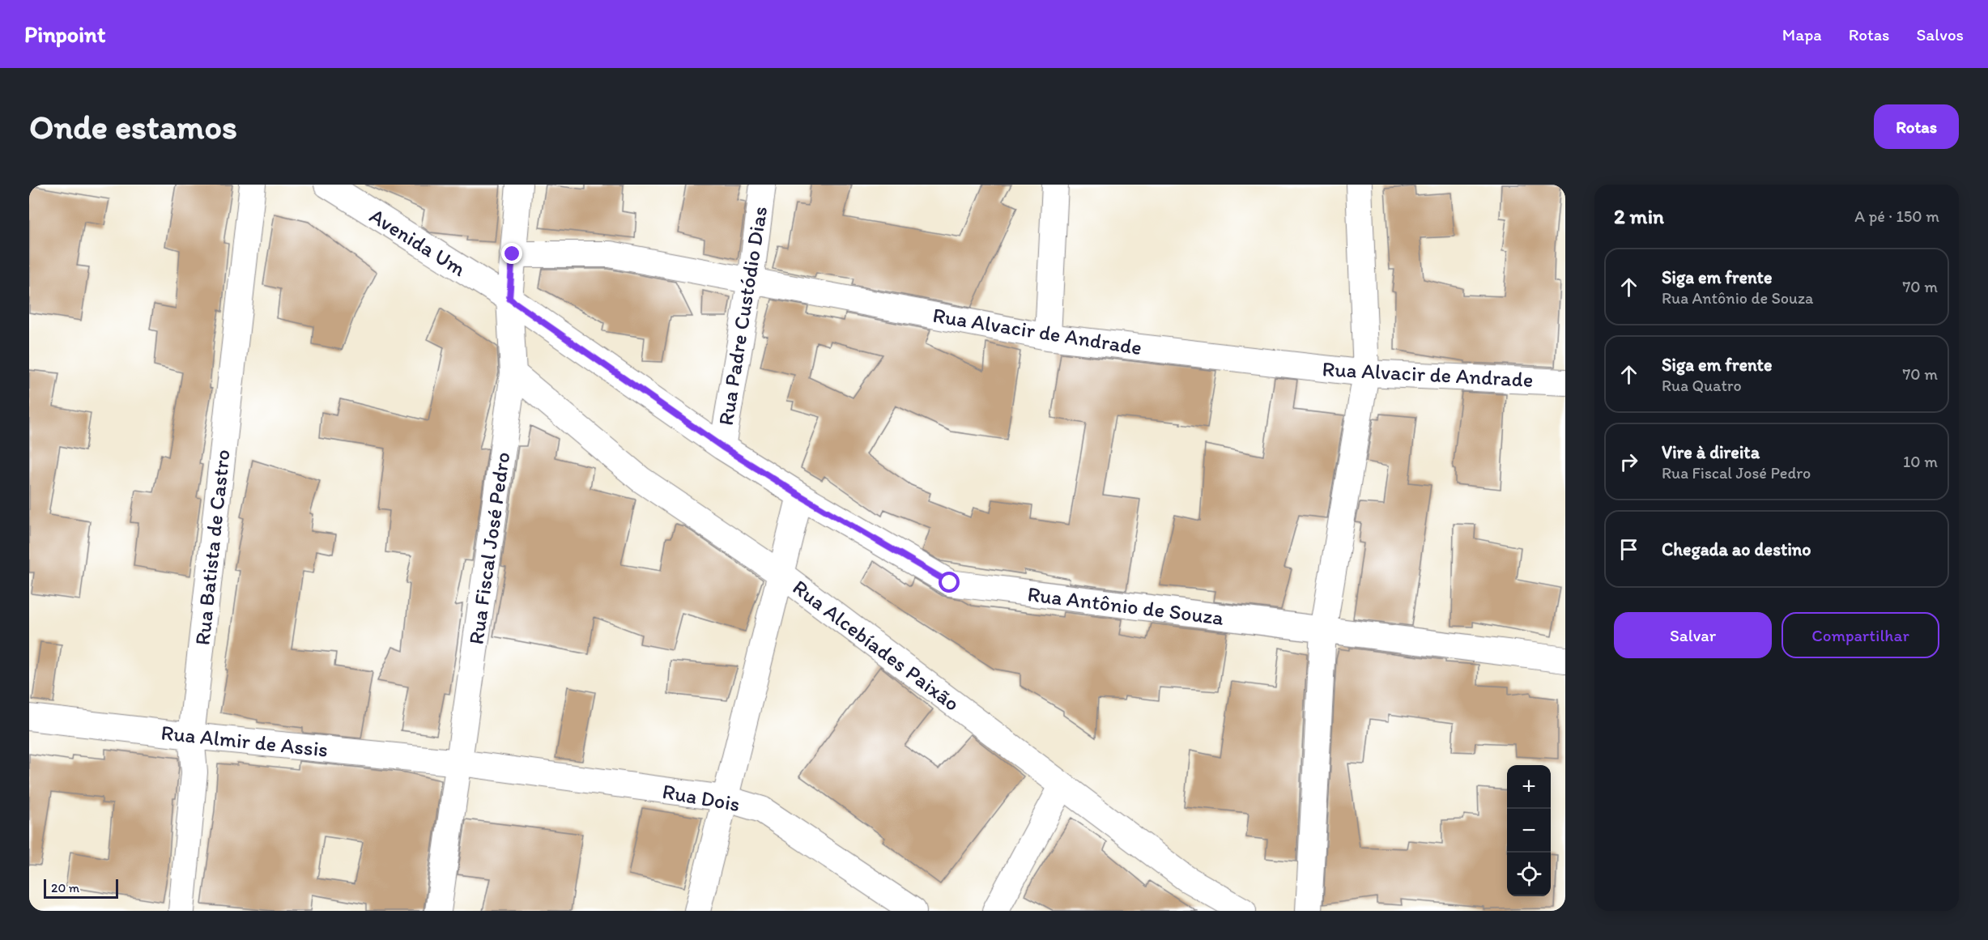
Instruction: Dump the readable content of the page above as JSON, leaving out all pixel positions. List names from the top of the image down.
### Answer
{
  "streets": {
    "street": [
      "Avenida Um",
      "Rua Padre Custódio Dias",
      "Rua Alvacir de Andrade",
      "Rua Batista de Castro",
      "Rua Fiscal José Pedro",
      "Rua Antônio de Souza",
      "Rua Alcebíades Paixão",
      "Rua Almir de Assis",
      "Rua Dois"
    ]
  },
  "crossings": [
    ["Avenida Um", "Rua Padre Custódio Dias"],
    ["Avenida Um", "Rua Fiscal José Pedro"],
    ["Avenida Um", "Rua Antônio de Souza"],
    ["Rua Padre Custódio Dias", "Rua Alvacir de Andrade"],
    ["Rua Padre Custódio Dias", "Rua Antônio de Souza"],
    ["Rua Alvacir de Andrade", "Rua Fiscal José Pedro"],
    ["Rua Batista de Castro", "Rua Almir de Assis"],
    ["Rua Fiscal José Pedro", "Rua Alcebíades Paixão"],
    ["Rua Fiscal José Pedro", "Rua Almir de Assis"],
    ["Rua Fiscal José Pedro", "Rua Dois"],
    ["Rua Almir de Assis", "Rua Dois"]
  ],
  "scale_bar": "20 m",
  "page": {
    "header": "Pinpoint",
    "nav": ["Mapa", "Rotas", "Salvos"],
    "buttons": [
      "Rotas",
      ["Salvar", "Compartilhar"]
    ],
    "title": "Onde estamos",
    "heading": ["2 min", "A pé · 150 m"],
    "list": [
      ["Siga em frente", "Rua Antônio de Souza", "70 m"],
      ["Siga em frente", "Rua Quatro", "70 m"],
      ["Vire à direita", "Rua Fiscal José Pedro", "10 m"],
      "Chegada ao destino"
    ],
    "map_buttons": ["+", "−"],
    "scale": "20 m"
  }
}
